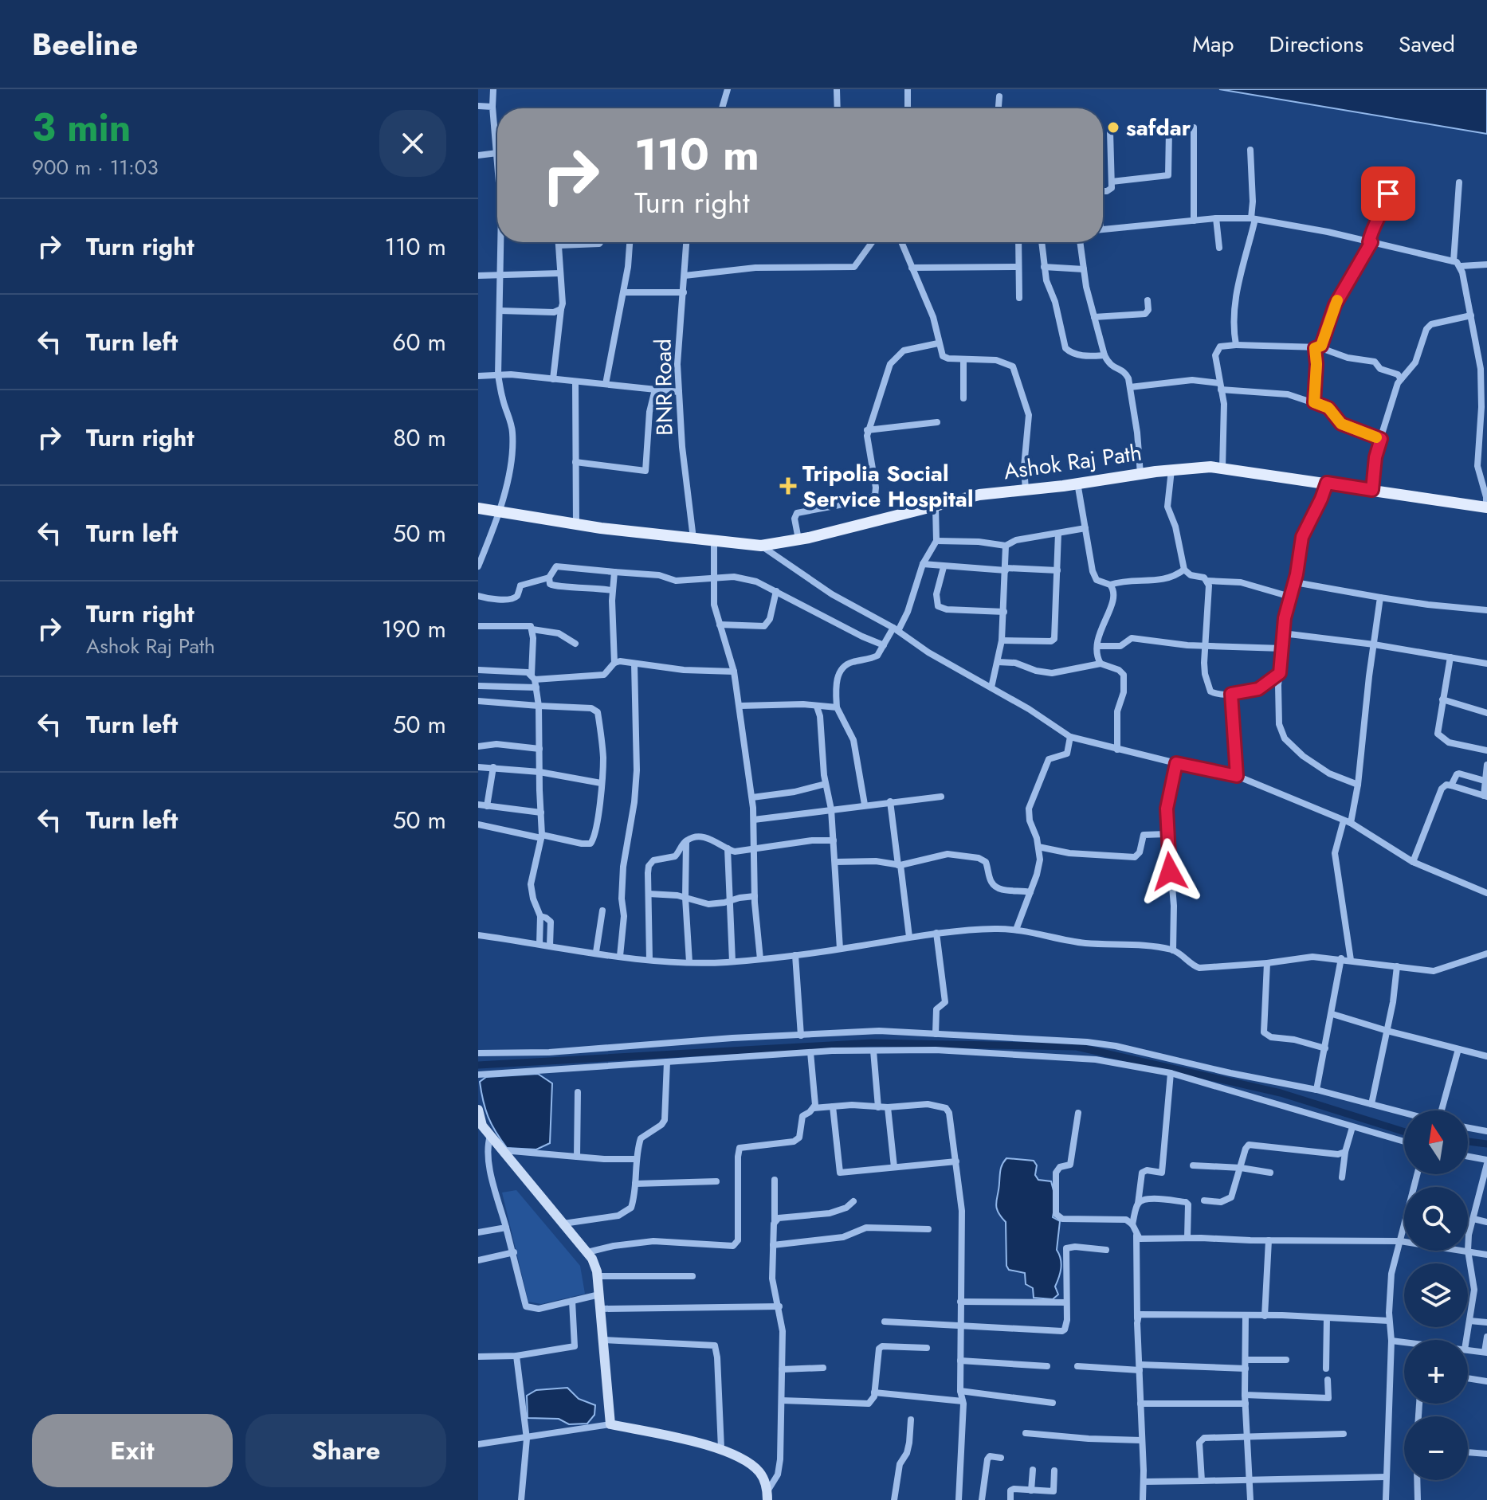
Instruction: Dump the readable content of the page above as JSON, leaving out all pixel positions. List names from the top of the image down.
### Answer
{
  "streets": {
    "main road": ["Ashok Raj Path"],
    "street": ["BNR Road"]
  },
  "crossings": [
    ["BNR Road", "Ashok Raj Path"]
  ],
  "places": {
    "other": ["safdar"],
    "health": ["Tripolia Social Service Hospital"]
  },
  "north": "top",
  "page": {
    "header": "Beeline",
    "nav": ["Map", "Directions", "Saved"],
    "heading": ["3 min", "900 m · 11:03"],
    "turn": ["110 m", "Turn right"],
    "list": [
      {
        "name": "Turn right",
        "value": "110 m"
      },
      {
        "name": "Turn left",
        "value": "60 m"
      },
      {
        "name": "Turn right",
        "value": "80 m"
      },
      {
        "name": "Turn left",
        "value": "50 m"
      },
      {
        "name": "Turn right",
        "note": "Ashok Raj Path",
        "value": "190 m"
      },
      {
        "name": "Turn left",
        "value": "50 m"
      },
      {
        "name": "Turn left",
        "value": "50 m"
      }
    ],
    "map_buttons": ["+", "−"],
    "buttons": ["Exit", "Share"]
  }
}
